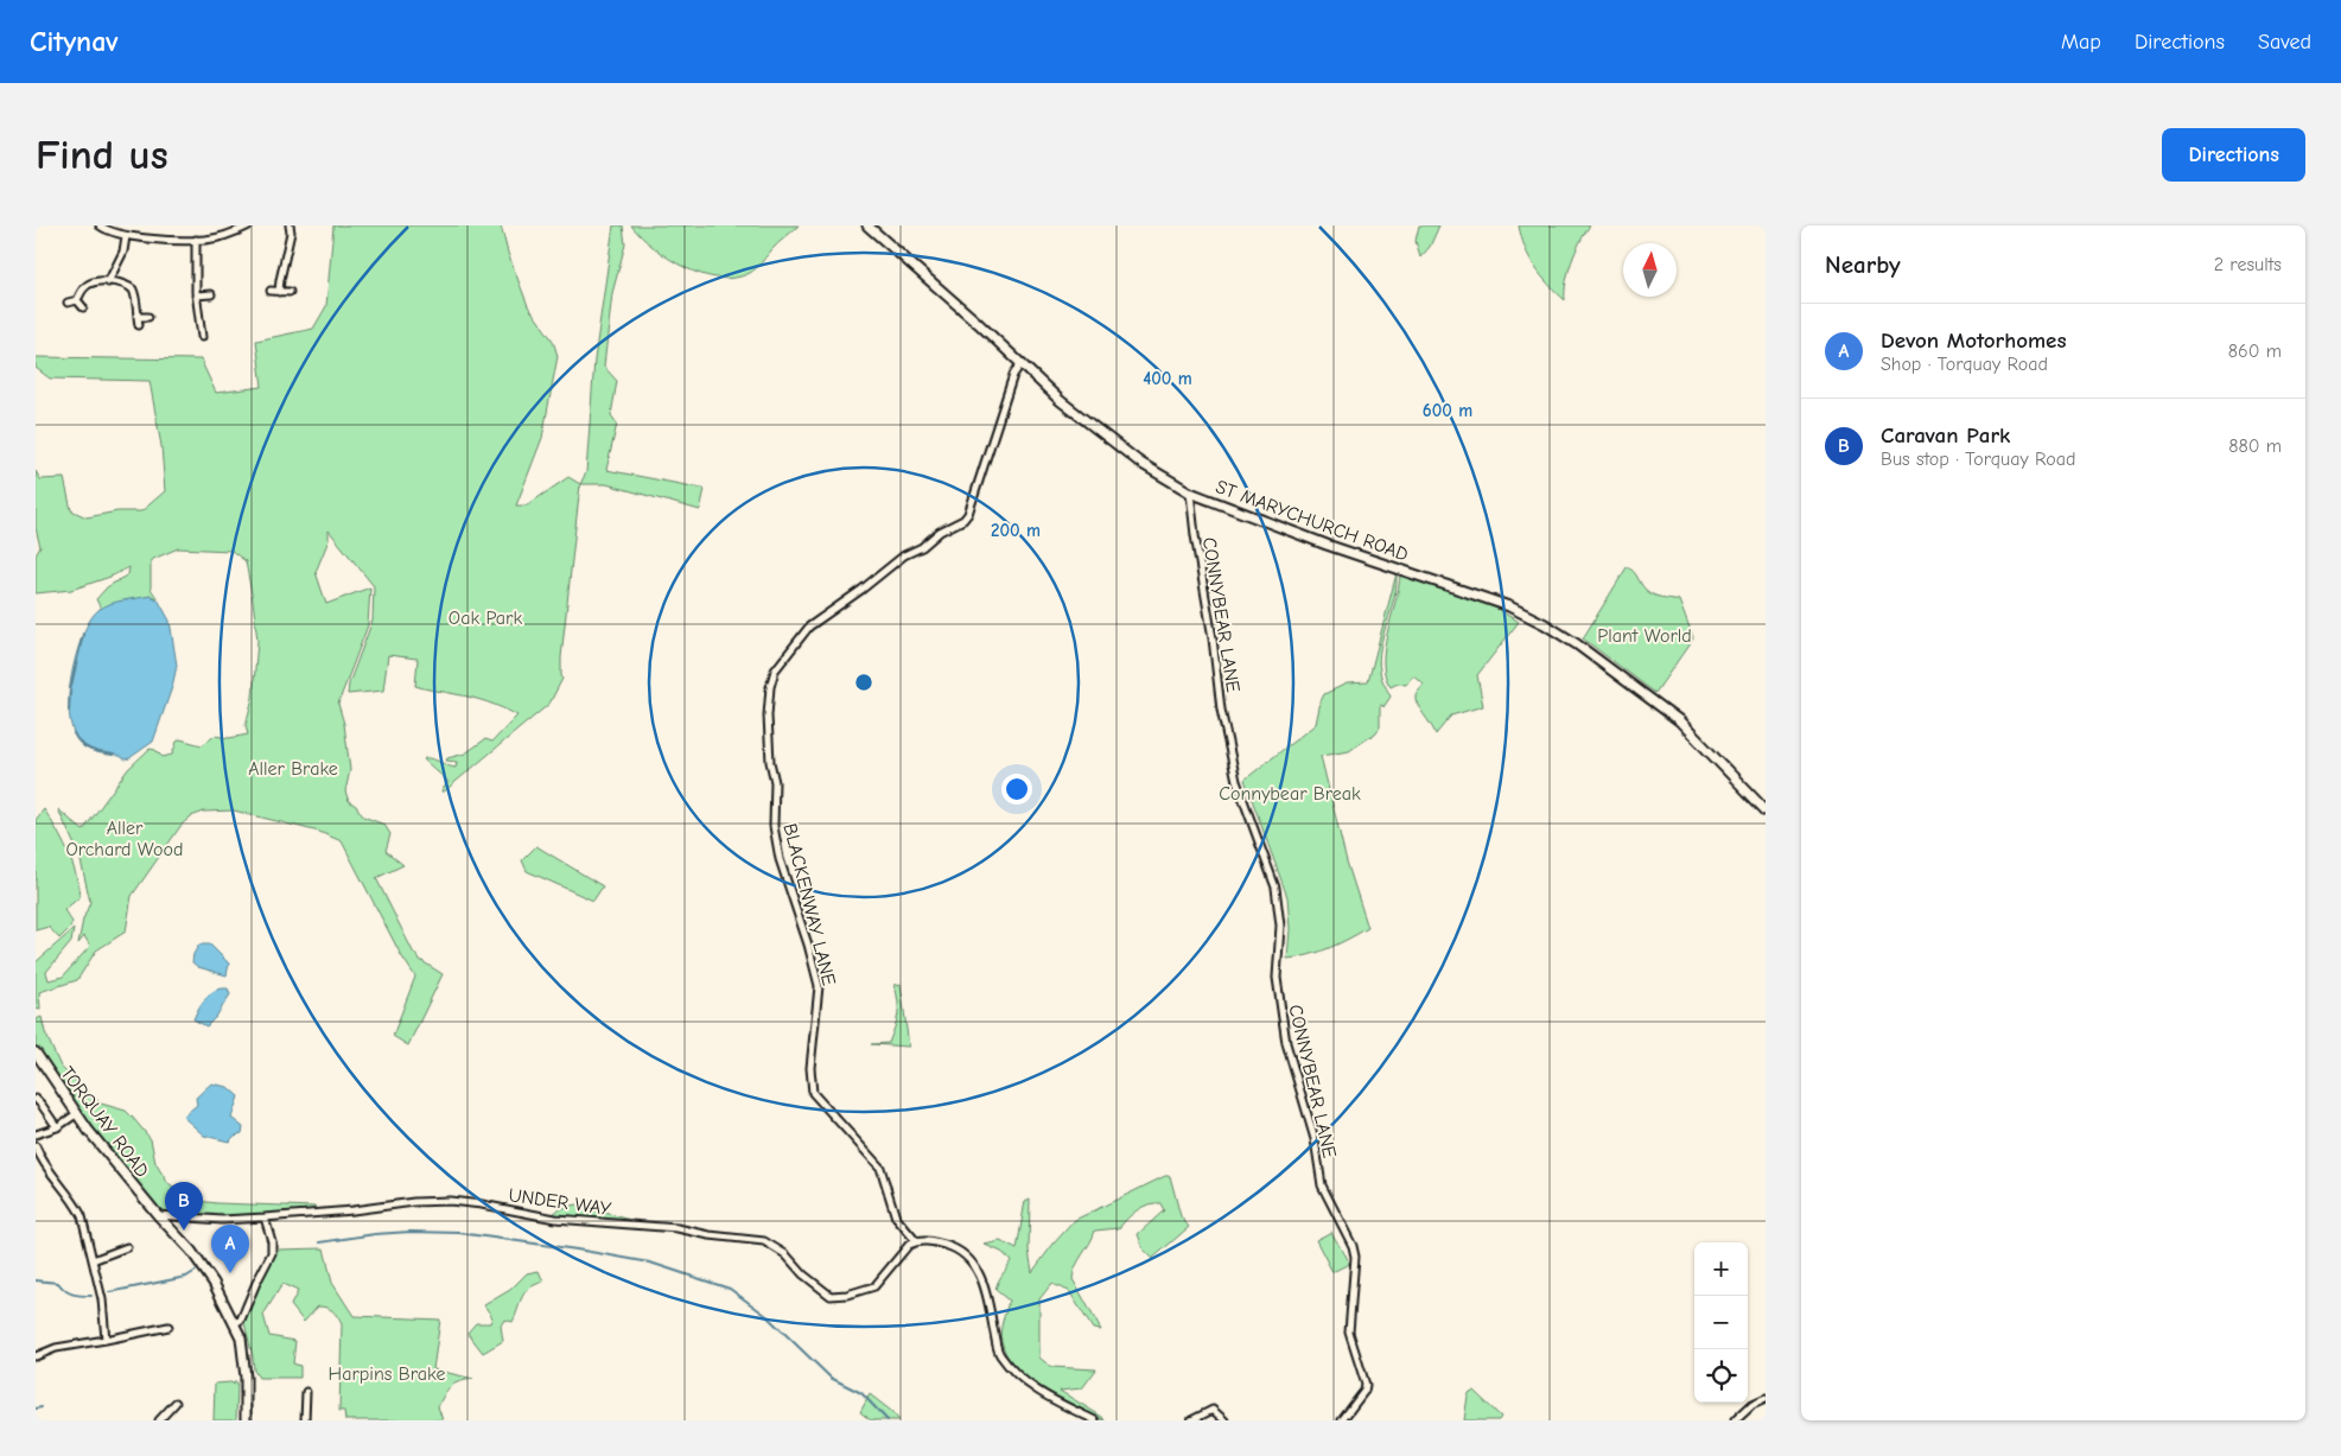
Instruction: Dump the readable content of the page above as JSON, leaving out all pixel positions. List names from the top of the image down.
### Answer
{
  "streets": {
    "street": [
      "ST MARYCHURCH ROAD",
      "CONNYBEAR LANE",
      "BLACKENWAY LANE",
      "TORQUAY ROAD",
      "UNDER WAY"
    ]
  },
  "crossings": [
    ["ST MARYCHURCH ROAD", "CONNYBEAR LANE"],
    ["ST MARYCHURCH ROAD", "BLACKENWAY LANE"],
    ["BLACKENWAY LANE", "UNDER WAY"],
    ["TORQUAY ROAD", "UNDER WAY"]
  ],
  "parks": [
    "Oak Park",
    "Plant World",
    "Aller Brake",
    "Connybear Break",
    "Aller Orchard Wood",
    "Harpins Brake"
  ],
  "north": "top",
  "page": {
    "header": "Citynav",
    "nav": ["Map", "Directions", "Saved"],
    "buttons": "Directions",
    "title": "Find us",
    "heading": ["Nearby", "2 results"],
    "list": [
      {
        "mark": "A",
        "name": "Devon Motorhomes",
        "note": "Shop · Torquay Road",
        "value": "860 m"
      },
      {
        "mark": "B",
        "name": "Caravan Park",
        "note": "Bus stop · Torquay Road",
        "value": "880 m"
      }
    ],
    "pins": ["B", "A"],
    "map_buttons": ["+", "−"]
  },
  "rings": ["400 m", "600 m", "200 m"]
}
